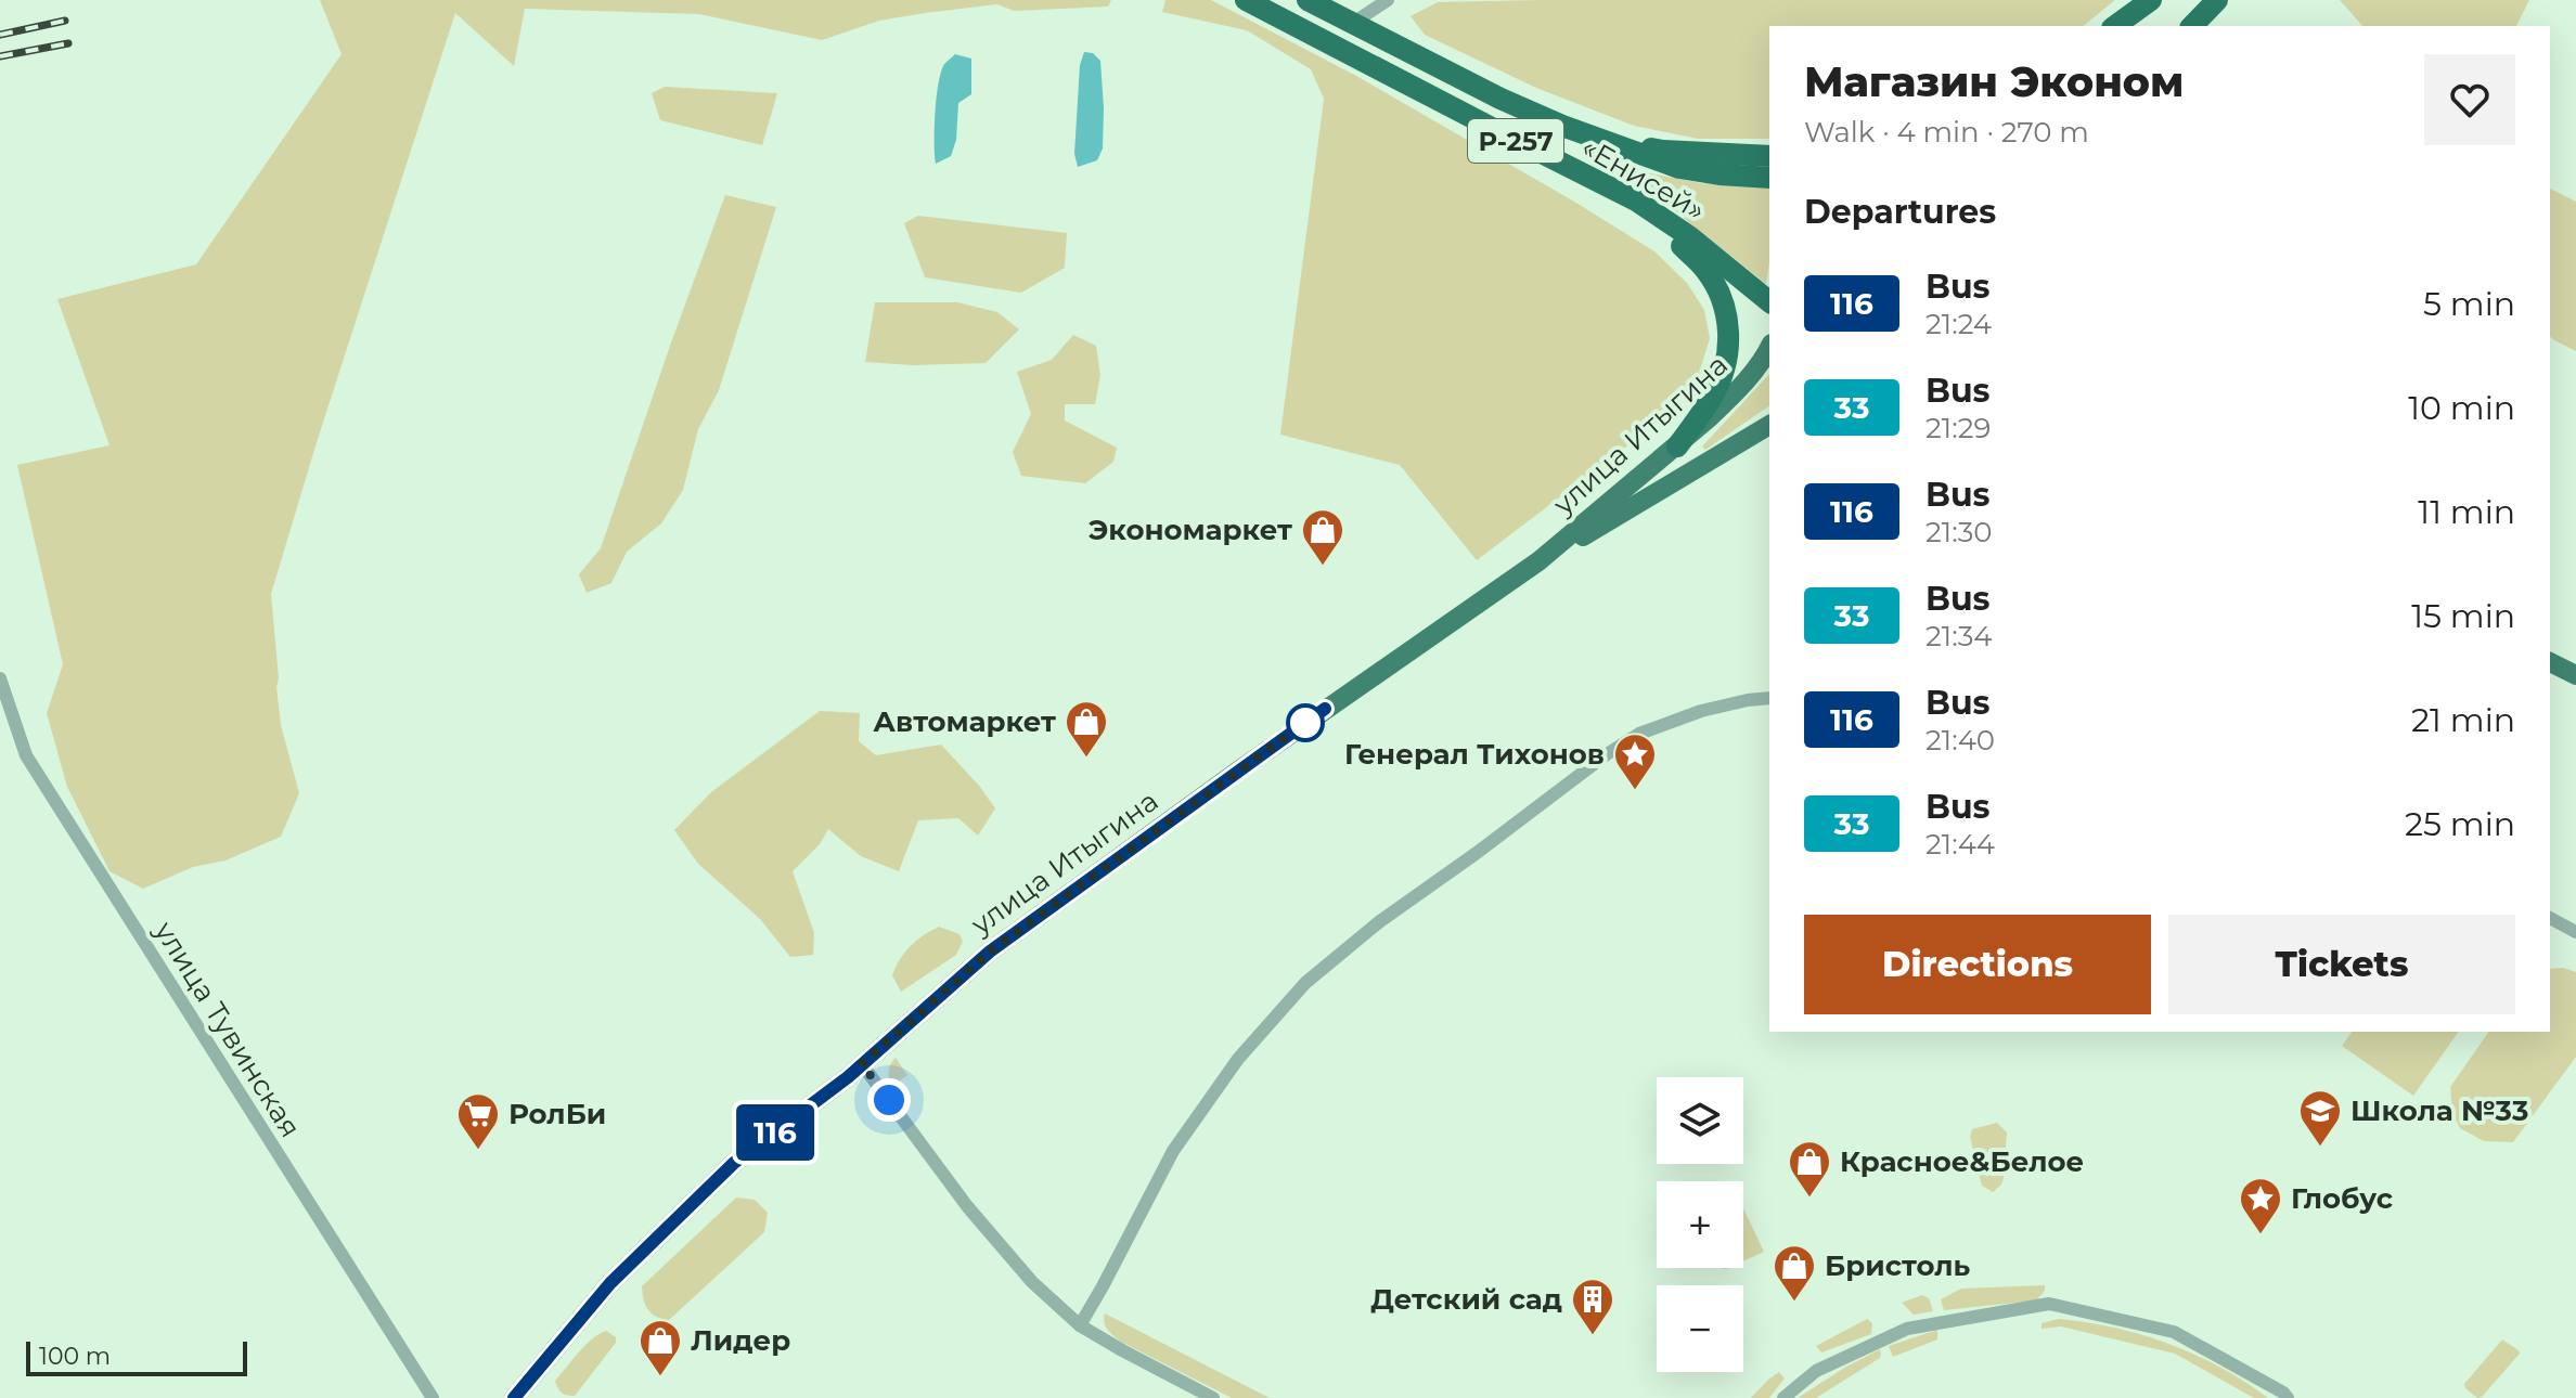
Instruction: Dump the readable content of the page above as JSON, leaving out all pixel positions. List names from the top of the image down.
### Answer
{
  "streets": {
    "highway": ["Р-257", "«Енисей»"],
    "main road": ["улица Итыгина"],
    "street": ["улица Тувинская"]
  },
  "crossings": [
    ["Р-257", "«Енисей»"]
  ],
  "places": {
    "shop": [
      "Экономаркет",
      "Автомаркет",
      "Красное&Белое",
      "Бристоль",
      "Лидер"
    ],
    "place": ["Генерал Тихонов", "Глобус"],
    "school or university": ["Школа №33"],
    "supermarket": ["РолБи"],
    "building": ["Детский сад"]
  },
  "lines": ["bus line 116"],
  "scale_bar": "100 m",
  "page": {
    "on_map": "116",
    "heading": [
      ["Магазин Эконом", "Walk · 4 min · 270 m"],
      "Departures"
    ],
    "list": [
      {
        "mark": "116",
        "name": "Bus",
        "note": "21:24",
        "value": "5 min"
      },
      {
        "mark": "33",
        "name": "Bus",
        "note": "21:29",
        "value": "10 min"
      },
      {
        "mark": "116",
        "name": "Bus",
        "note": "21:30",
        "value": "11 min"
      },
      {
        "mark": "33",
        "name": "Bus",
        "note": "21:34",
        "value": "15 min"
      },
      {
        "mark": "116",
        "name": "Bus",
        "note": "21:40",
        "value": "21 min"
      },
      {
        "mark": "33",
        "name": "Bus",
        "note": "21:44",
        "value": "25 min"
      }
    ],
    "buttons": ["Directions", "Tickets"],
    "map_buttons": ["+", "−"],
    "scale": "100 m"
  }
}
